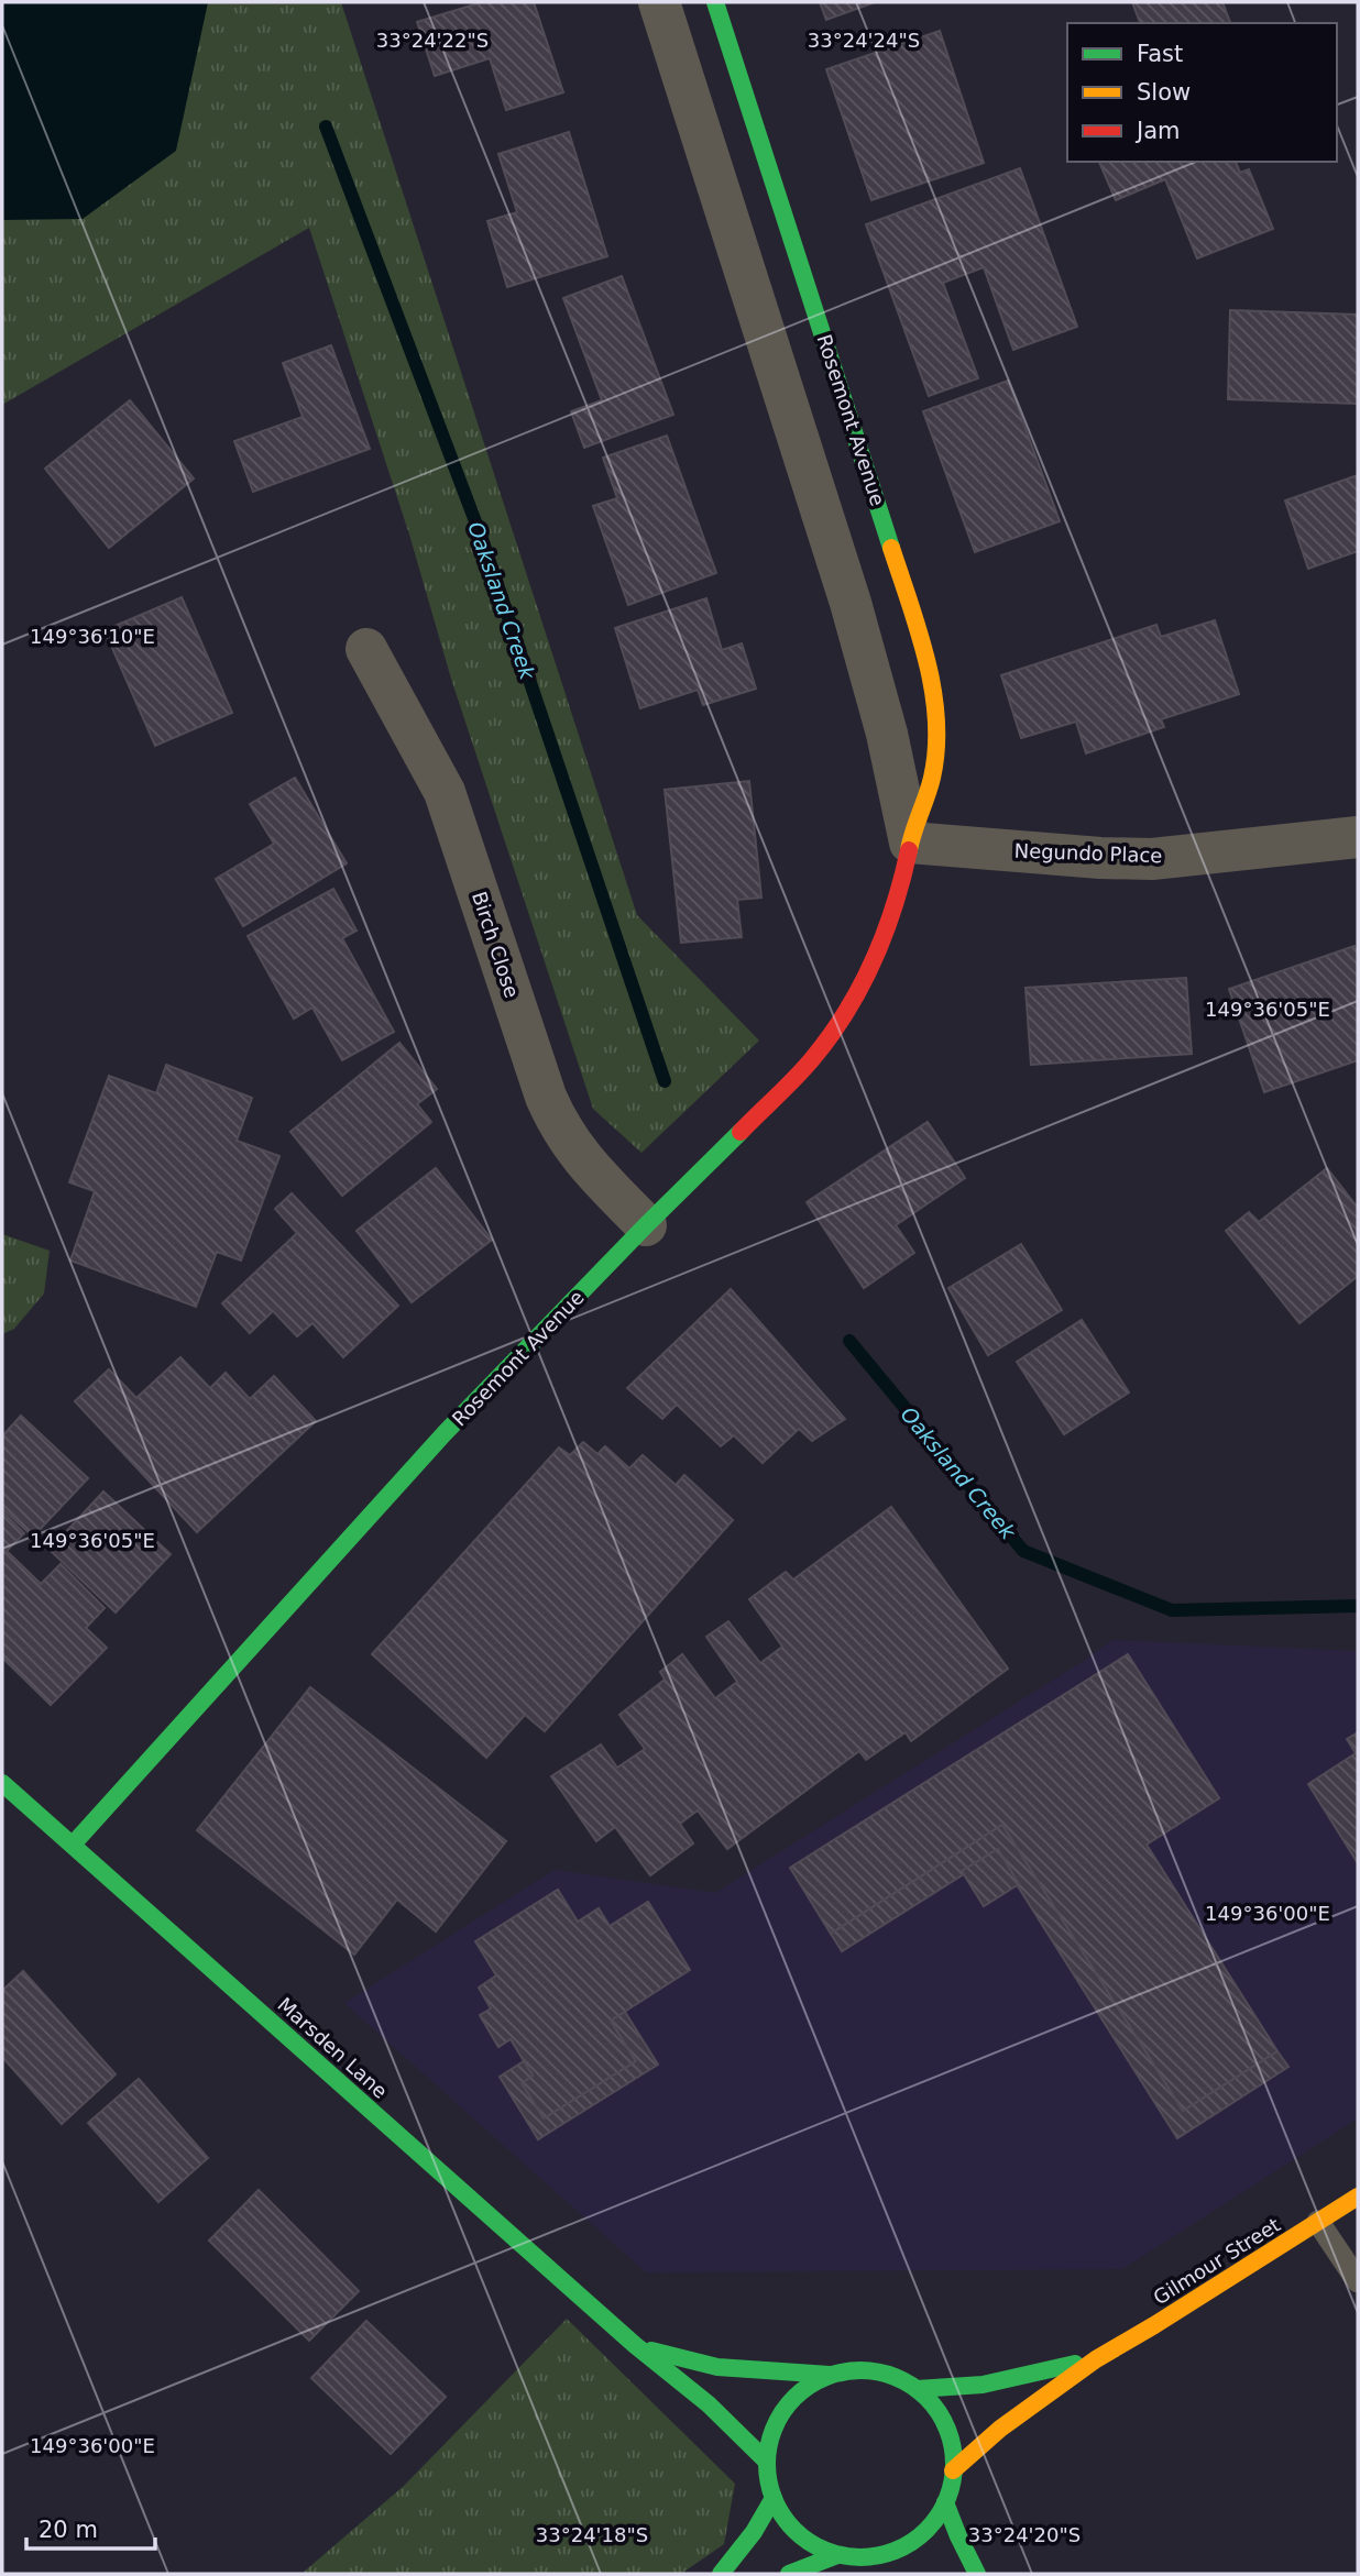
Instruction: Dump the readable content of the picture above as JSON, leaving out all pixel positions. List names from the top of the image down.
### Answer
{
  "streets": {
    "main road": ["Rosemont Avenue", "Marsden Lane", "Gilmour Street"],
    "street": ["Negundo Place", "Birch Close"]
  },
  "crossings": [
    ["Rosemont Avenue", "Negundo Place"],
    ["Rosemont Avenue", "Birch Close"],
    ["Rosemont Avenue", "Marsden Lane"],
    ["Marsden Lane", "Gilmour Street"]
  ],
  "water": ["Oaksland Creek"],
  "legend": ["Fast", "Slow", "Jam"],
  "scale_bar": "20 m",
  "coordinates": [
    "33°24'22\"S",
    "33°24'24\"S",
    "149°36'10\"E",
    "149°36'05\"E",
    "149°36'00\"E",
    "33°24'18\"S",
    "33°24'20\"S"
  ]
}
